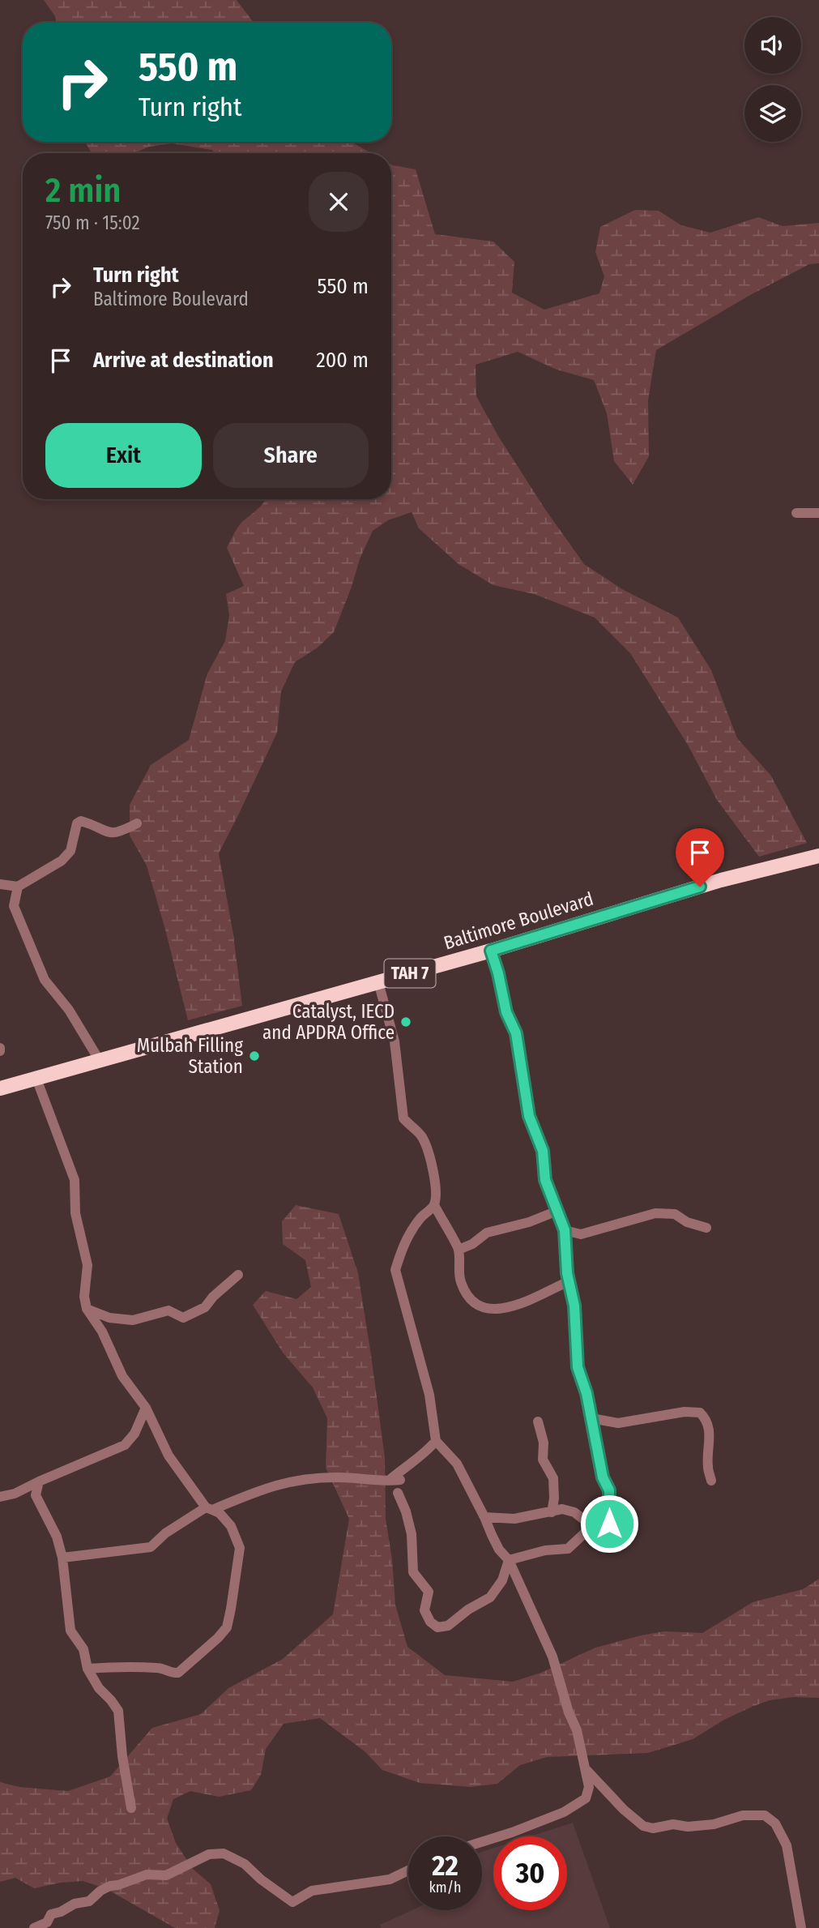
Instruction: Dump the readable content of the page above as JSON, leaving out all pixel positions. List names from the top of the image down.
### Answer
{
  "streets": {
    "highway": ["Baltimore Boulevard", "TAH 7"]
  },
  "places": ["Catalyst, IECD and APDRA Office", "Mulbah Filling Station"],
  "page": {
    "turn": ["550 m", "Turn right"],
    "heading": ["2 min", "750 m · 15:02"],
    "list": [
      {
        "name": "Turn right",
        "note": "Baltimore Boulevard",
        "value": "550 m"
      },
      {
        "name": "Arrive at destination",
        "value": "200 m"
      }
    ],
    "buttons": ["Exit", "Share"],
    "speed": "22 km/h",
    "limit": "30"
  }
}
